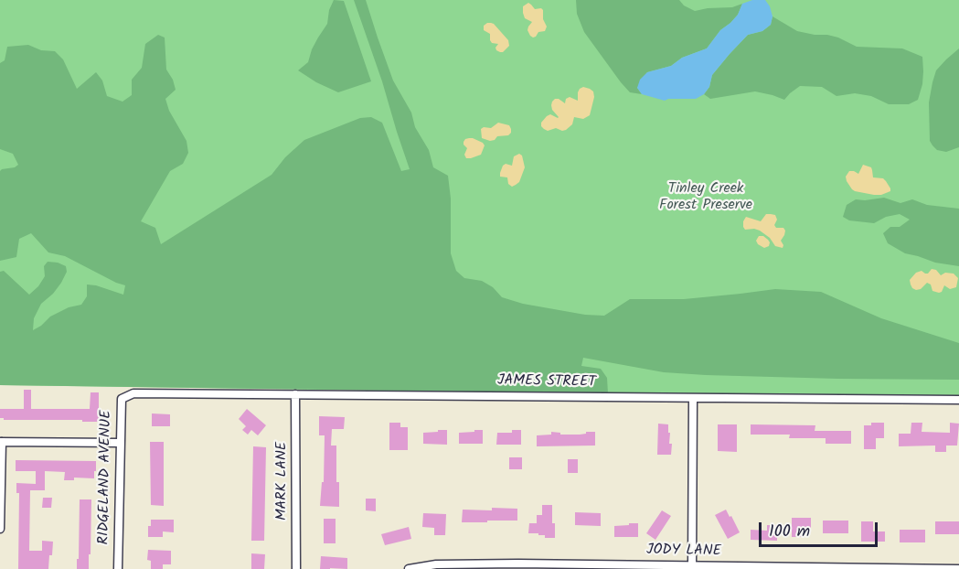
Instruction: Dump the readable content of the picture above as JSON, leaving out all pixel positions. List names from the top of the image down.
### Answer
{
  "streets": {
    "street": [
      "JAMES STREET",
      "RIDGELAND AVENUE",
      "MARK LANE",
      "JODY LANE"
    ]
  },
  "crossings": [
    ["JAMES STREET", "RIDGELAND AVENUE"],
    ["JAMES STREET", "MARK LANE"]
  ],
  "parks": ["Tinley Creek Forest Preserve"],
  "scale_bar": "100 m"
}
